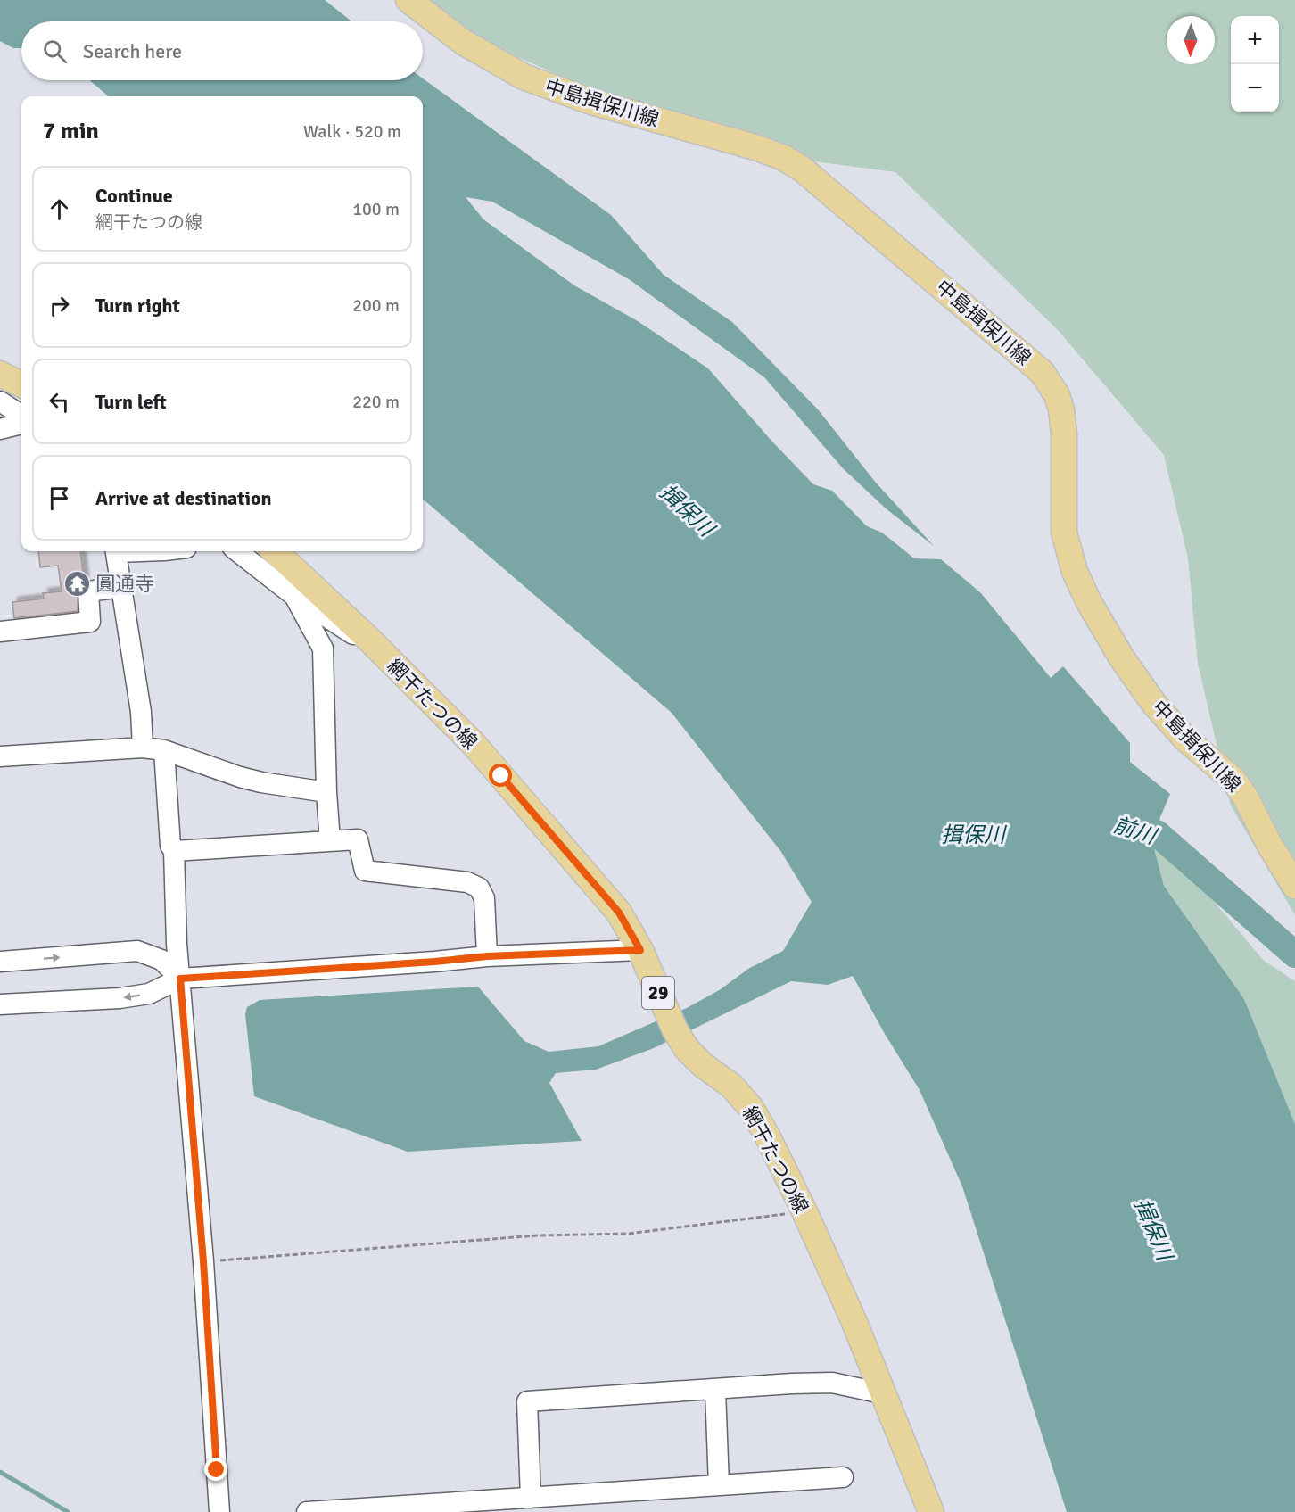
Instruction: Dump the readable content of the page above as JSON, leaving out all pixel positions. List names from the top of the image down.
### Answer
{
  "streets": {
    "main road": ["中島揖保川線", "網干たつの線", "29"]
  },
  "water": ["揖保川", "前川"],
  "places": {
    "temple": ["圓通寺"]
  },
  "north": "bottom",
  "page": {
    "map_buttons": ["+", "−"],
    "search": "Search here",
    "heading": ["7 min", "Walk · 520 m"],
    "list": [
      ["Continue", "網干たつの線", "100 m"],
      ["Turn right", "200 m"],
      ["Turn left", "220 m"],
      "Arrive at destination"
    ]
  }
}
